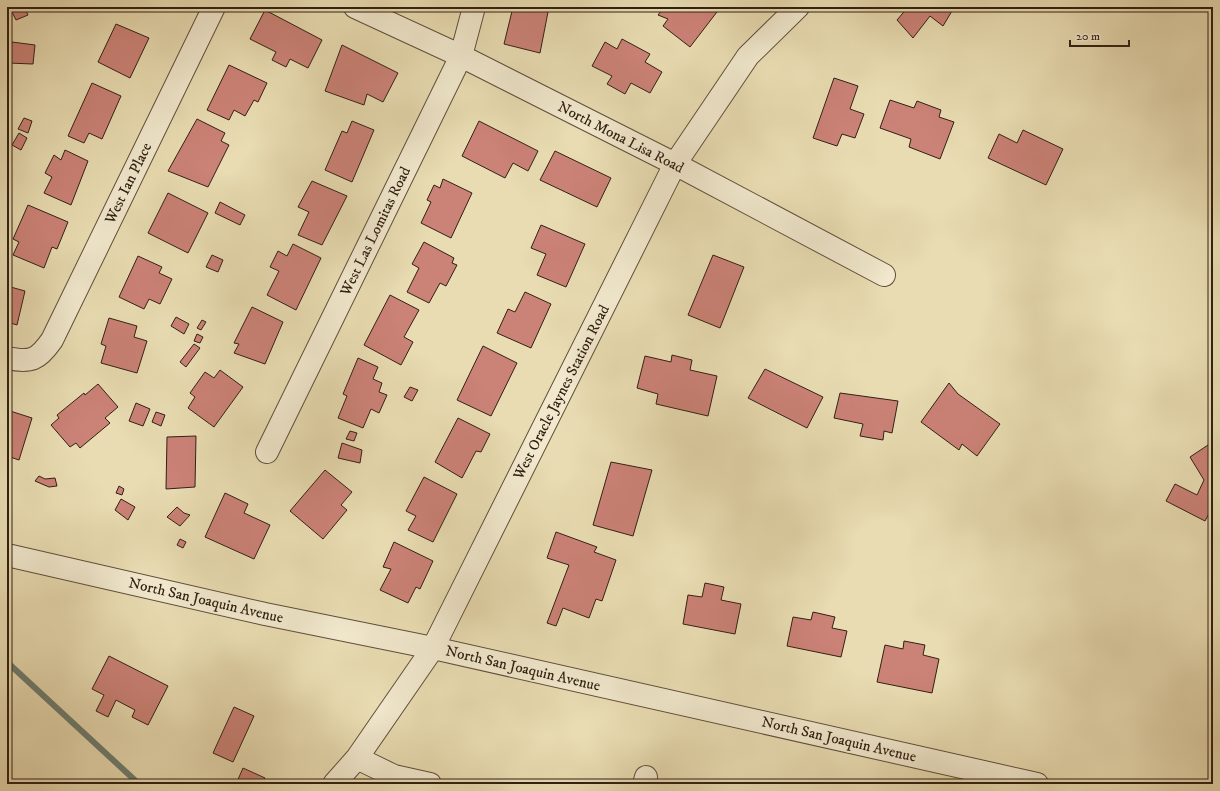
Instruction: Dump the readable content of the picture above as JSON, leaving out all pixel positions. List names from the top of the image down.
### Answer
{
  "streets": {
    "street": [
      "North Mona Lisa Road",
      "West Ian Place",
      "West Las Lomitas Road",
      "West Oracle Jaynes Station Road",
      "North San Joaquin Avenue"
    ]
  },
  "crossings": [
    ["North Mona Lisa Road", "West Las Lomitas Road"],
    ["North Mona Lisa Road", "West Oracle Jaynes Station Road"],
    ["West Oracle Jaynes Station Road", "North San Joaquin Avenue"]
  ],
  "scale_bar": "20 m"
}
